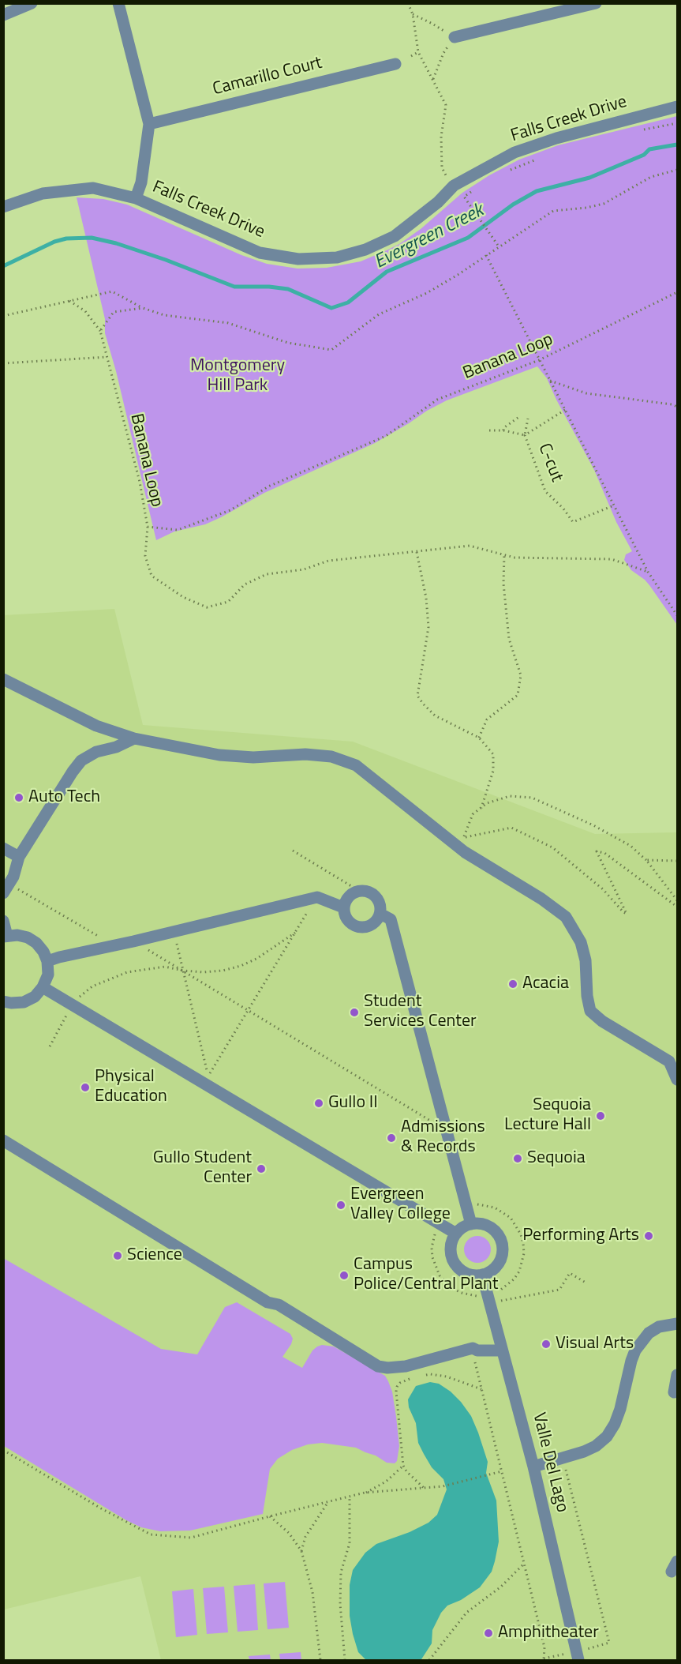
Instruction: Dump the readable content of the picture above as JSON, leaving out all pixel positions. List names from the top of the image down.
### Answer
{
  "streets": {
    "street": ["Camarillo Court", "Falls Creek Drive", "Valle Del Lago"],
    "path": ["Banana Loop", "C-cut"]
  },
  "water": ["Evergreen Creek"],
  "parks": ["Montgomery Hill Park"],
  "places": [
    "Auto Tech",
    "Acacia",
    "Student Services Center",
    "Physical Education",
    "Gullo II",
    "Sequoia Lecture Hall",
    "Admissions & Records",
    "Sequoia",
    "Gullo Student Center",
    "Evergreen Valley College",
    "Performing Arts",
    "Science",
    "Campus Police/Central Plant",
    "Visual Arts",
    "Amphitheater"
  ]
}
